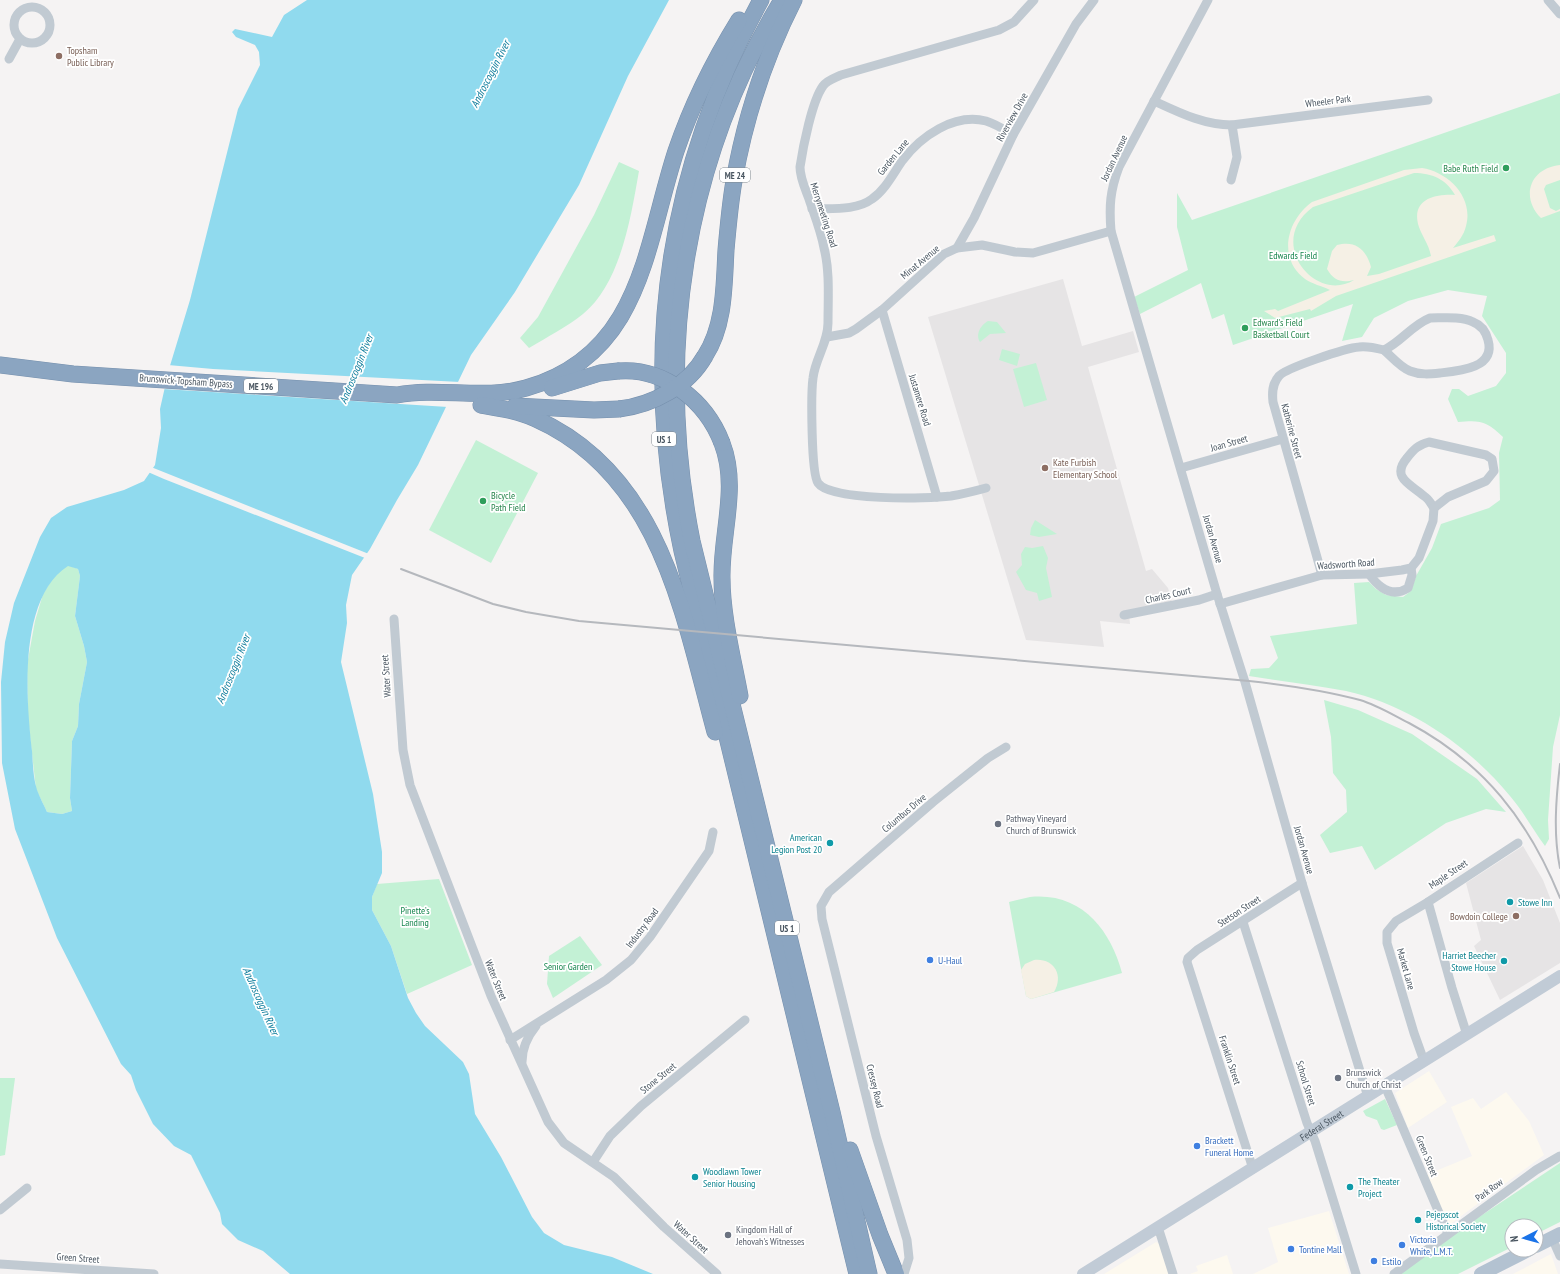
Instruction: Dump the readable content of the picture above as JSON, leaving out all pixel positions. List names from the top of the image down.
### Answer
{
  "streets": {
    "highway": [
      "ME 24",
      "Brunswick-Topsham Bypass",
      "ME 196",
      "US 1"
    ],
    "street": [
      "Wheeler Park",
      "Riverview Drive",
      "Garden Lane",
      "Jordan Avenue",
      "Merrymeeting Road",
      "Minat Avenue",
      "Justamere Road",
      "Katherine Street",
      "Joan Street",
      "Wadsworth Road",
      "Charles Court",
      "Water Street",
      "Columbus Drive",
      "Maple Street",
      "Stetson Street",
      "Industry Road",
      "Market Lane",
      "Franklin Street",
      "Stone Street",
      "School Street",
      "Cressey Road",
      "Federal Street",
      "Green Street",
      "Park Row"
    ]
  },
  "crossings": [
    ["Wheeler Park", "Jordan Avenue"],
    ["Riverview Drive", "Garden Lane"],
    ["Riverview Drive", "Minat Avenue"],
    ["Garden Lane", "Merrymeeting Road"],
    ["Jordan Avenue", "Minat Avenue"],
    ["Jordan Avenue", "Joan Street"],
    ["Jordan Avenue", "Wadsworth Road"],
    ["Jordan Avenue", "Charles Court"],
    ["Jordan Avenue", "Stetson Street"],
    ["Jordan Avenue", "Federal Street"],
    ["ME 24", "Brunswick-Topsham Bypass"],
    ["Merrymeeting Road", "Minat Avenue"],
    ["Merrymeeting Road", "Justamere Road"],
    ["Minat Avenue", "Justamere Road"],
    ["Katherine Street", "Joan Street"],
    ["Katherine Street", "Wadsworth Road"],
    ["Water Street", "Industry Road"],
    ["Water Street", "Stone Street"],
    ["Columbus Drive", "Cressey Road"],
    ["Maple Street", "Market Lane"],
    ["Maple Street", "Federal Street"],
    ["Stetson Street", "Franklin Street"],
    ["Stetson Street", "School Street"],
    ["Market Lane", "Federal Street"],
    ["Franklin Street", "Federal Street"],
    ["School Street", "Federal Street"],
    ["Federal Street", "Green Street"],
    ["Green Street", "Park Row"]
  ],
  "water": ["Androscoggin River"],
  "parks": ["Edwards Field", "Pinette’s Landing", "Senior Garden"],
  "places": [
    "Topsham Public Library",
    "Babe Ruth Field",
    "Edward's Field Basketball Court",
    "Kate Furbish Elementary School",
    "Bicycle Path Field",
    "Pathway Vineyard Church of Brunswick",
    "American Legion Post 20",
    "Stowe Inn",
    "Bowdoin College",
    "U-Haul",
    "Harriet Beecher Stowe House",
    "Brunswick Church of Christ",
    "Brackett Funeral Home",
    "Woodlawn Tower Senior Housing",
    "The Theater Project",
    "Pejepscot Historical Society",
    "Kingdom Hall of Jehovah's Witnesses",
    "Victoria White, L.M.T.",
    "Tontine Mall",
    "Estilo"
  ],
  "north": "left"
}
